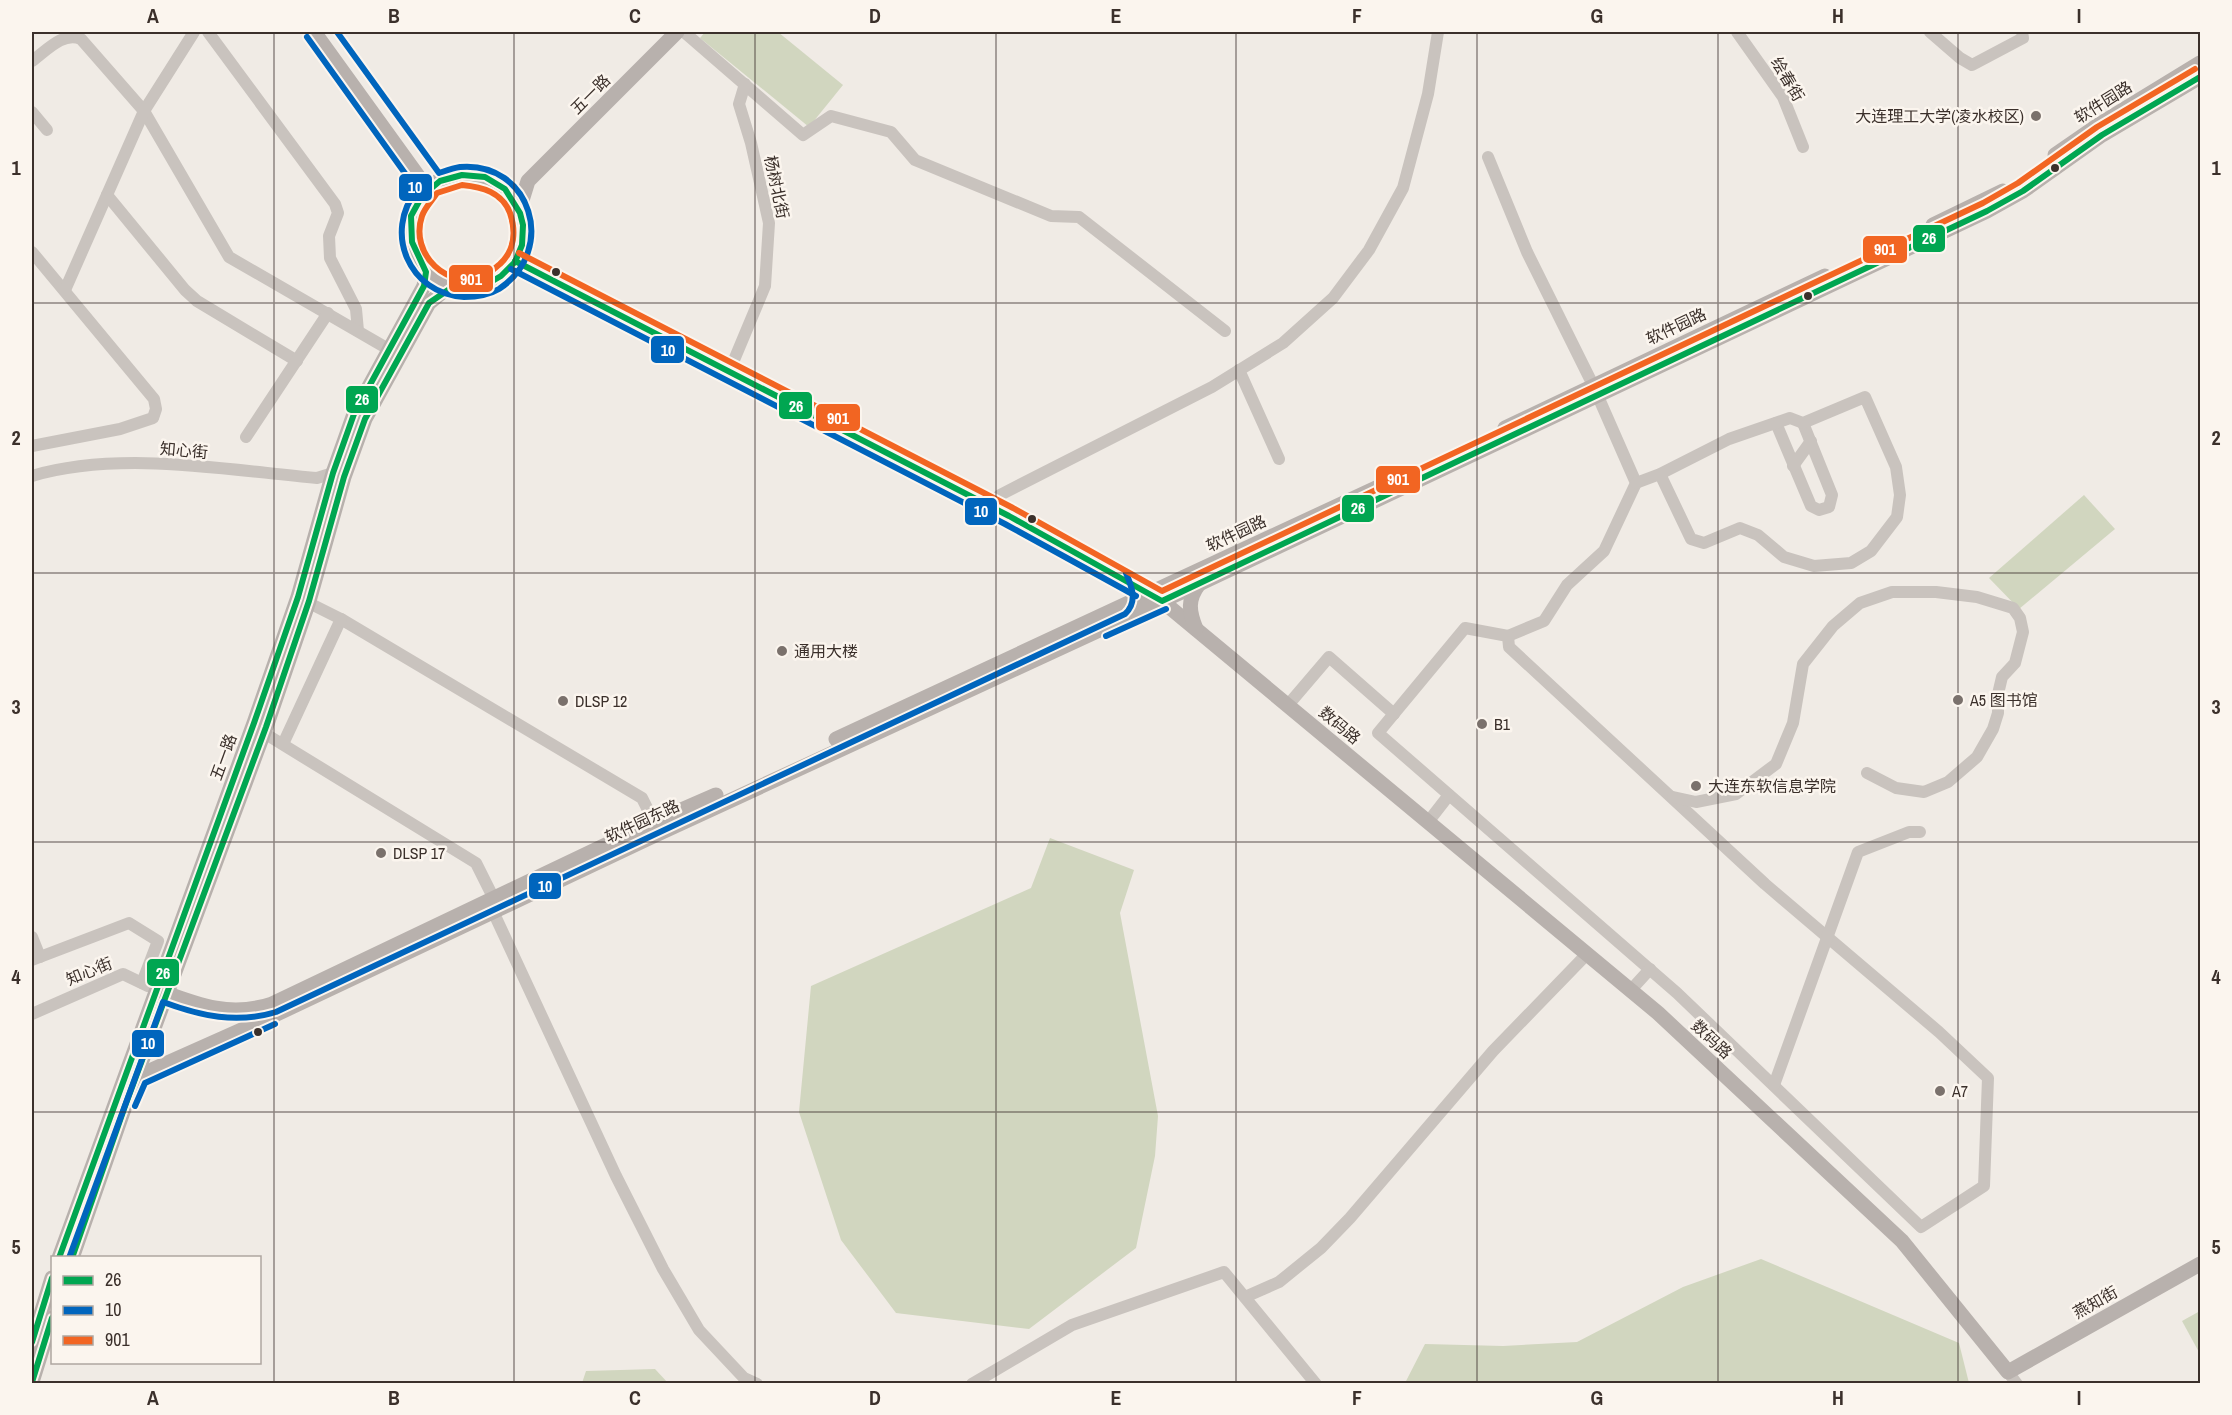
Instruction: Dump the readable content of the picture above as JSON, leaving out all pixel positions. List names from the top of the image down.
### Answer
{
  "streets": {
    "main road": [
      "五一路",
      "软件园路",
      "数码路",
      "软件园东路",
      "燕知街"
    ],
    "street": ["绘春街", "杨树北街", "知心街"]
  },
  "crossings": [
    ["五一路", "知心街"],
    ["五一路", "数码路"],
    ["五一路", "软件园东路"],
    ["软件园路", "数码路"],
    ["软件园路", "软件园东路"],
    ["杨树北街", "数码路"],
    ["知心街", "软件园东路"],
    ["数码路", "软件园东路"],
    ["数码路", "燕知街"]
  ],
  "places": [
    "大连理工大学(凌水校区)",
    "通用大楼",
    "A5 图书馆",
    "DLSP 12",
    "B1",
    "大连东软信息学院",
    "DLSP 17",
    "A7"
  ],
  "lines": ["transit line 10", "transit line 901", "transit line 26"],
  "legend": ["26", "10", "901"],
  "grid": {
    "columns": [
      "A",
      "B",
      "C",
      "D",
      "E",
      "F",
      "G",
      "H",
      "I"
    ],
    "rows": [
      "1",
      "2",
      "3",
      "4",
      "5"
    ]
  }
}
